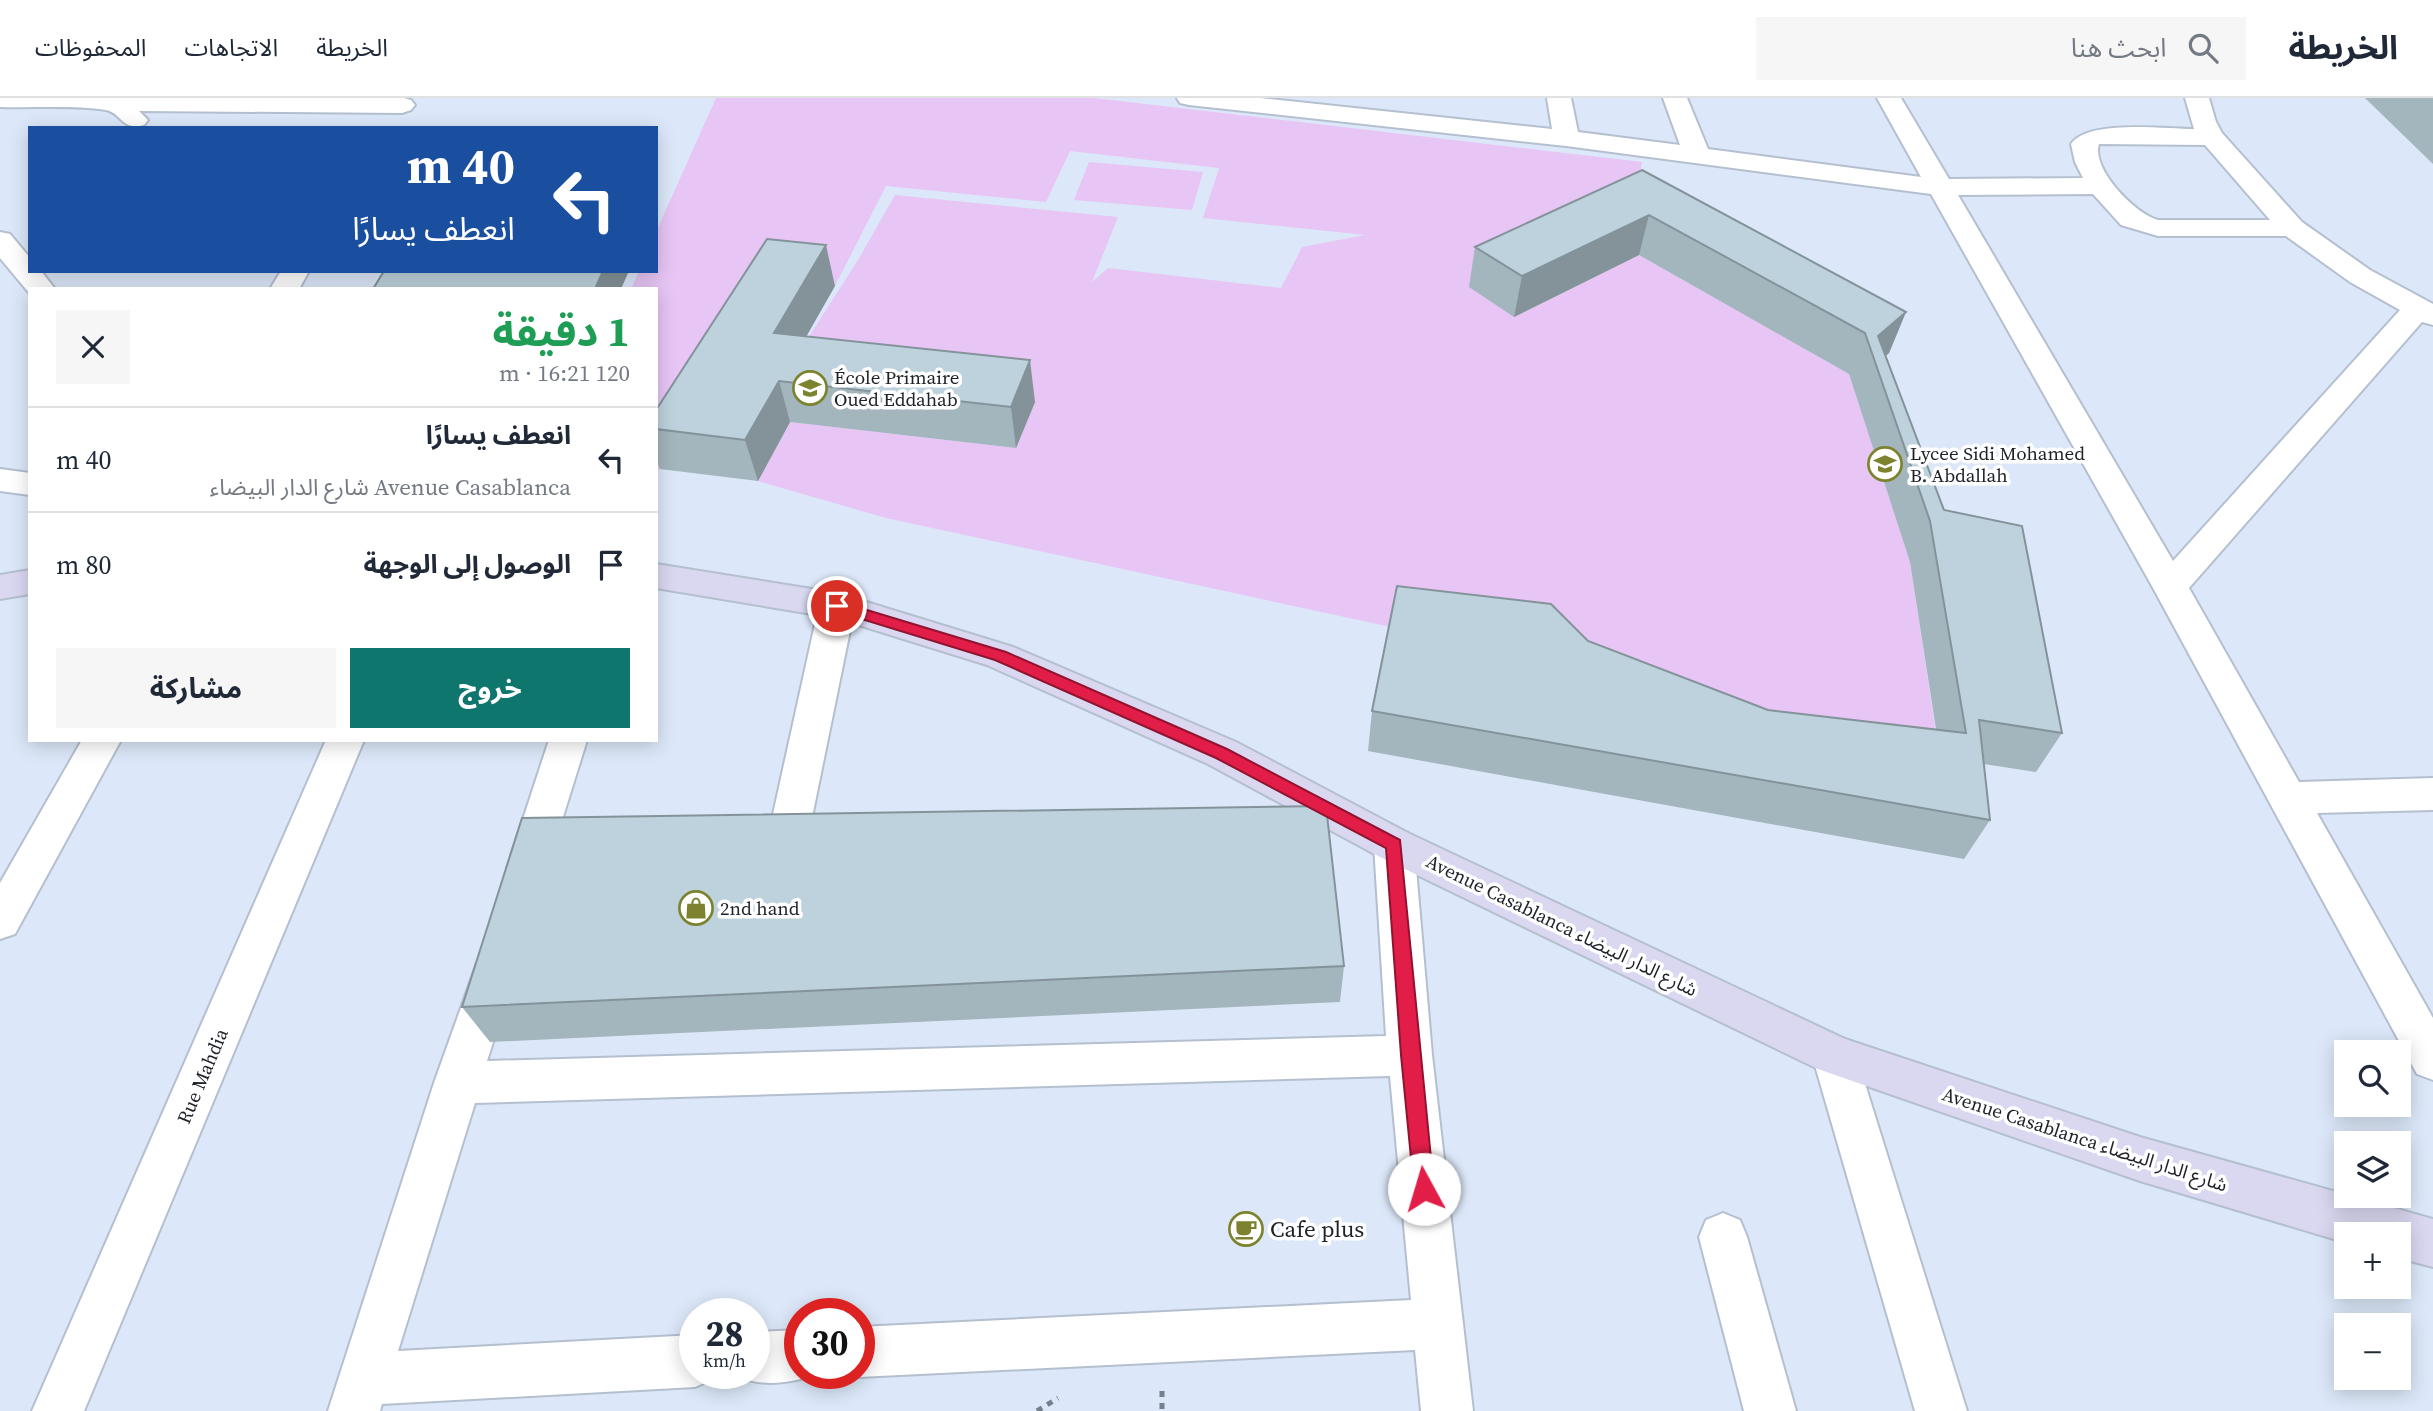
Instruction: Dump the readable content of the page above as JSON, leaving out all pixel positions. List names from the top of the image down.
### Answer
{
  "streets": {
    "street": ["Avenue Casablanca شارع الدار البيضاء", "Rue Mahdia"]
  },
  "places": {
    "school or university": ["École Primaire Oued Eddahab", "Lycee Sidi Mohamed B. Abdallah"],
    "shop": ["2nd hand"],
    "cafe": ["Cafe plus"]
  },
  "page": {
    "header": "الخريطة",
    "search": "ابحث هنا",
    "nav": ["الخريطة", "الاتجاهات", "المحفوظات"],
    "turn": ["40 m", "انعطف يسارًا"],
    "heading": ["1 دقيقة", "120 m · 16:21"],
    "list": [
      {
        "name": "انعطف يسارًا",
        "note": "Avenue Casablanca شارع الدار البيضاء",
        "value": "40 m"
      },
      {
        "name": "الوصول إلى الوجهة",
        "value": "80 m"
      }
    ],
    "buttons": ["خروج", "مشاركة"],
    "map_buttons": ["+", "−"],
    "speed": "28 km/h",
    "limit": "30"
  }
}
